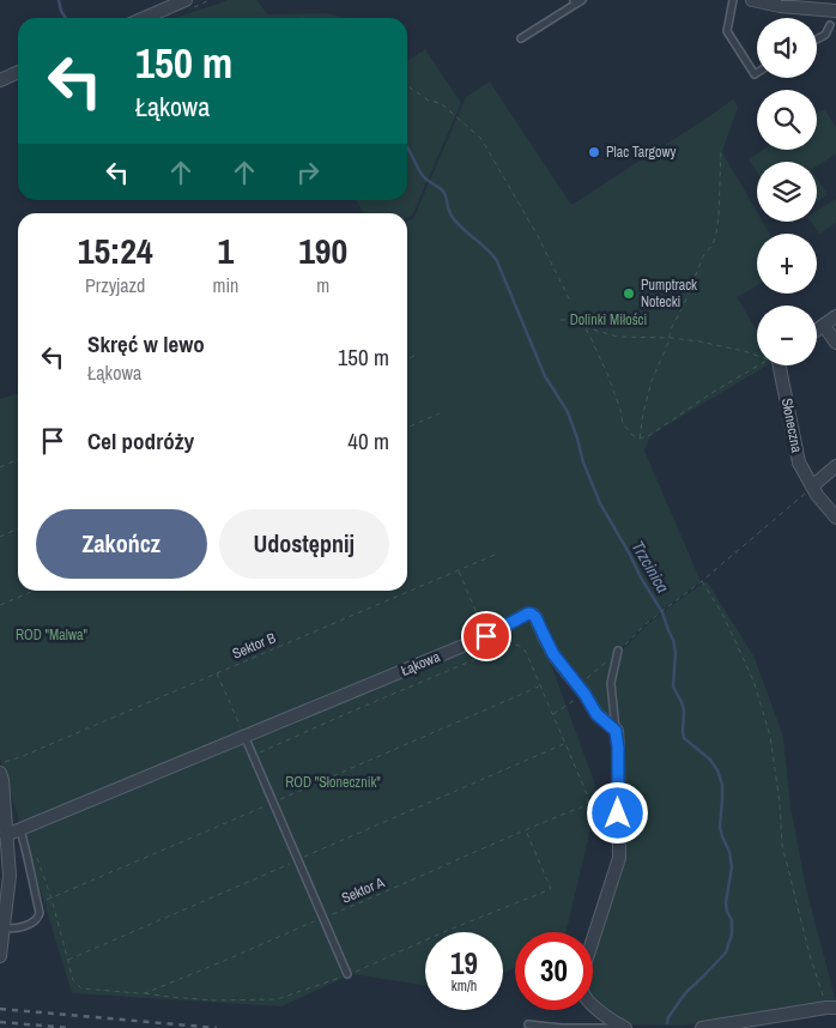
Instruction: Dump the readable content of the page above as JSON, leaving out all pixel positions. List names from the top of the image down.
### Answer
{
  "streets": {
    "street": ["Słoneczna", "Łąkowa"],
    "path": ["Sektor B", "Sektor A"]
  },
  "water": ["Trzcinica"],
  "parks": ["Dolinki Miłości", "ROD \"Malwa\"", "ROD \"Słonecznik\""],
  "places": ["Plac Targowy", "Pumptrack Notecki"],
  "page": {
    "map_buttons": ["+", "−"],
    "turn": ["150 m", "Łąkowa"],
    "eta": [
      "15:24",
      "Przyjazd",
      "1",
      "min",
      "190",
      "m"
    ],
    "list": [
      {
        "name": "Skręć w lewo",
        "note": "Łąkowa",
        "value": "150 m"
      },
      {
        "name": "Cel podróży",
        "value": "40 m"
      }
    ],
    "buttons": ["Zakończ", "Udostępnij"],
    "speed": "19 km/h",
    "limit": "30"
  }
}
